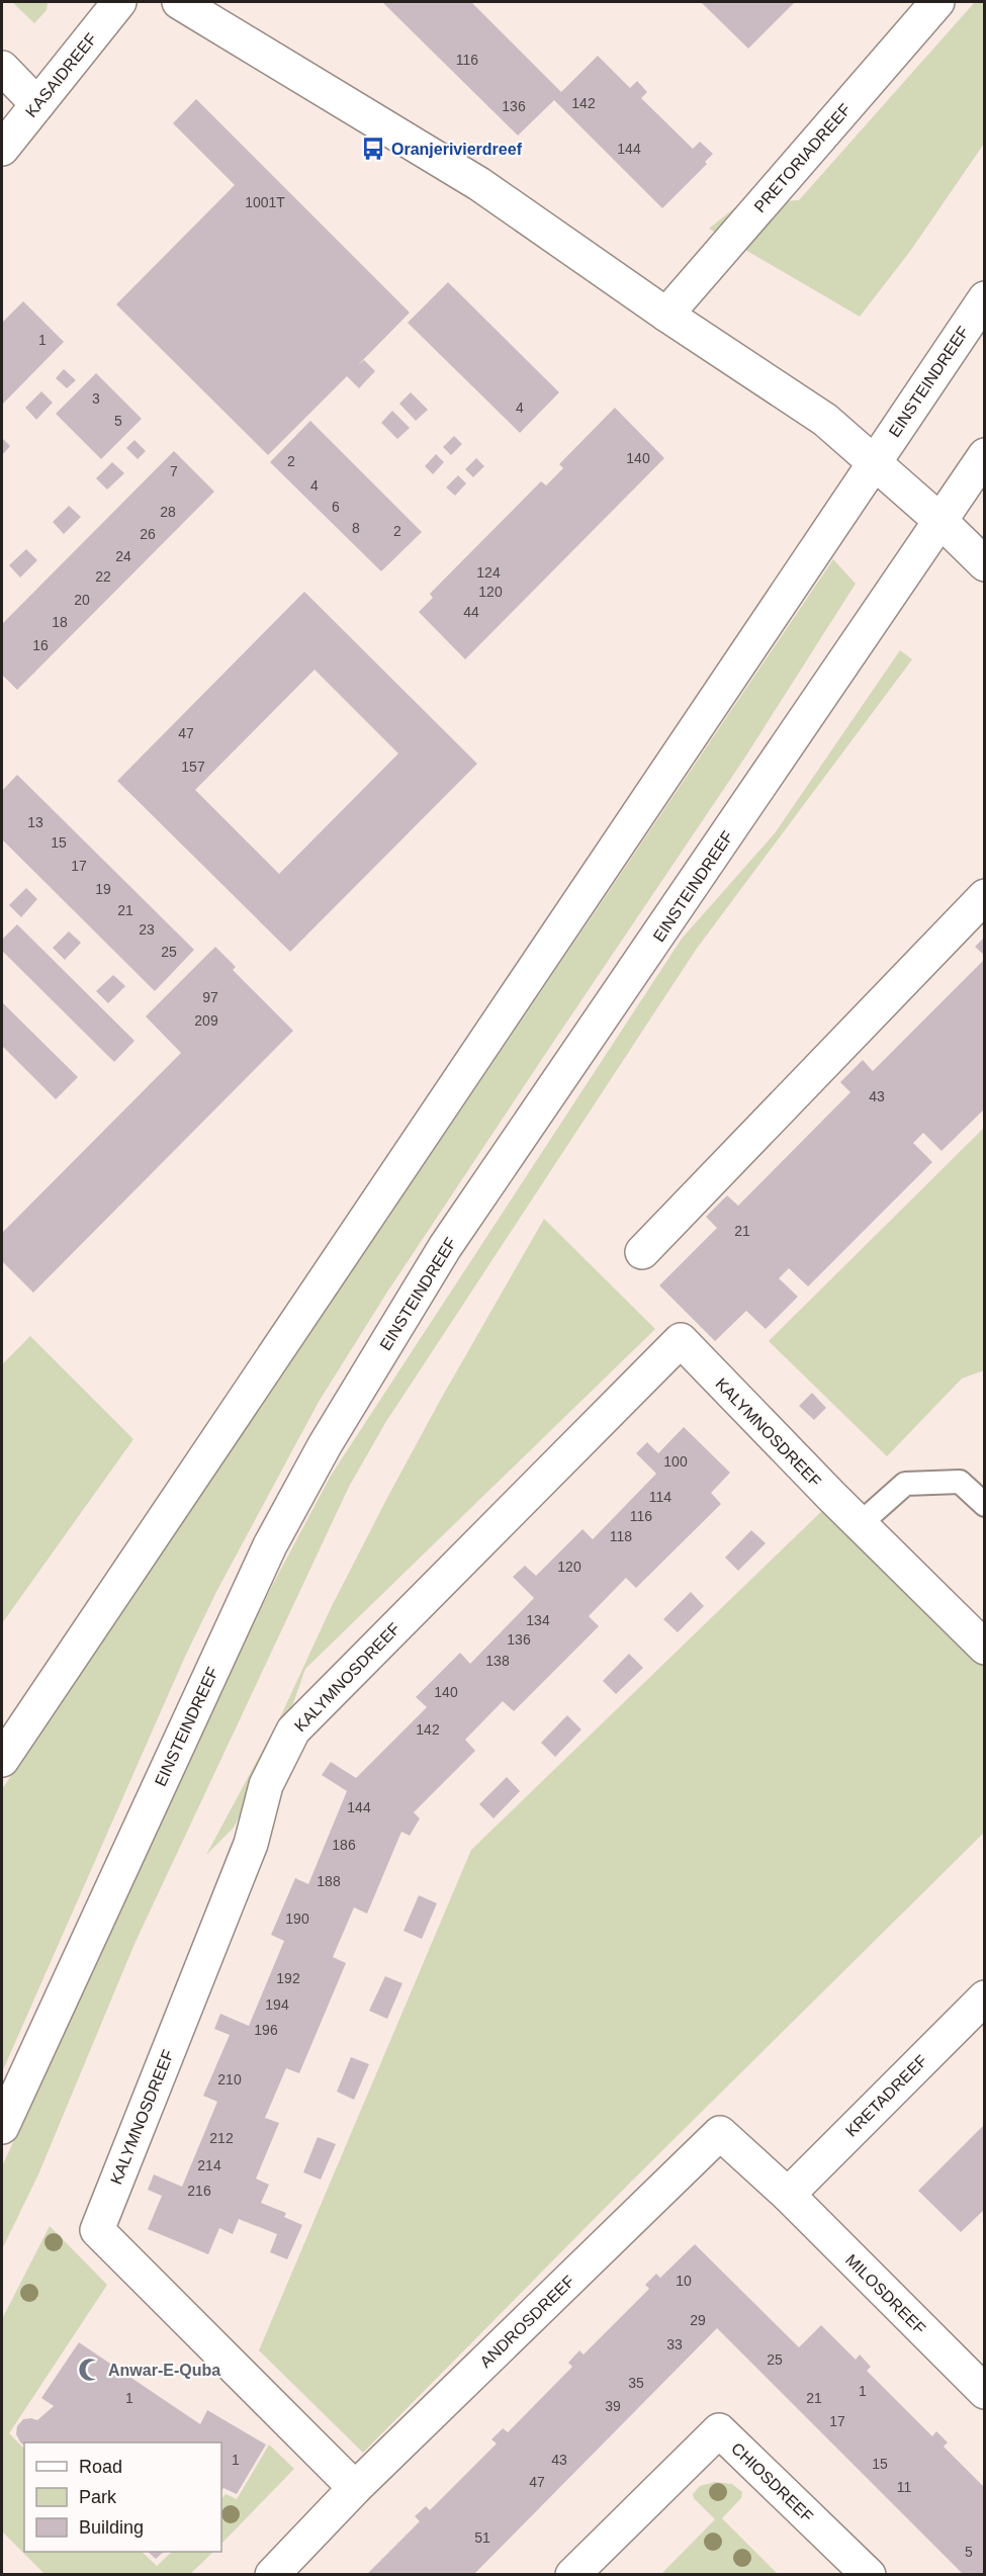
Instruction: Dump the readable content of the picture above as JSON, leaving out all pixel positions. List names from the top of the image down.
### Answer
{
  "streets": {
    "street": [
      "KASAIDREEF",
      "PRETORIADREEF",
      "EINSTEINDREEF",
      "KALYMNOSDREEF",
      "KRETADREEF",
      "MILOSDREEF",
      "ANDROSDREEF",
      "CHIOSDREEF"
    ]
  },
  "crossings": [
    ["KALYMNOSDREEF", "ANDROSDREEF"],
    ["KRETADREEF", "MILOSDREEF"],
    ["KRETADREEF", "ANDROSDREEF"],
    ["MILOSDREEF", "ANDROSDREEF"]
  ],
  "places": {
    "bus stop": ["Oranjerivierdreef"],
    "mosque": ["Anwar-E-Quba"]
  },
  "house_numbers": [
    "116",
    "142",
    "136",
    "144",
    "1001T",
    "1",
    "3",
    "4",
    "5",
    "140",
    "2",
    "7",
    "4",
    "6",
    "28",
    "8",
    "2",
    "26",
    "24",
    "124",
    "22",
    "120",
    "20",
    "44",
    "18",
    "16",
    "47",
    "157",
    "13",
    "15",
    "17",
    "19",
    "21",
    "23",
    "25",
    "97",
    "209",
    "43",
    "21",
    "100",
    "114",
    "116",
    "118",
    "120",
    "134",
    "136",
    "138",
    "140",
    "142",
    "144",
    "186",
    "188",
    "190",
    "192",
    "194",
    "196",
    "210",
    "212",
    "214",
    "216",
    "10",
    "29",
    "33",
    "25",
    "35",
    "1",
    "1",
    "21",
    "39",
    "17",
    "1",
    "43",
    "15",
    "47",
    "11",
    "51",
    "5"
  ],
  "legend": ["Road", "Park", "Building"]
}
